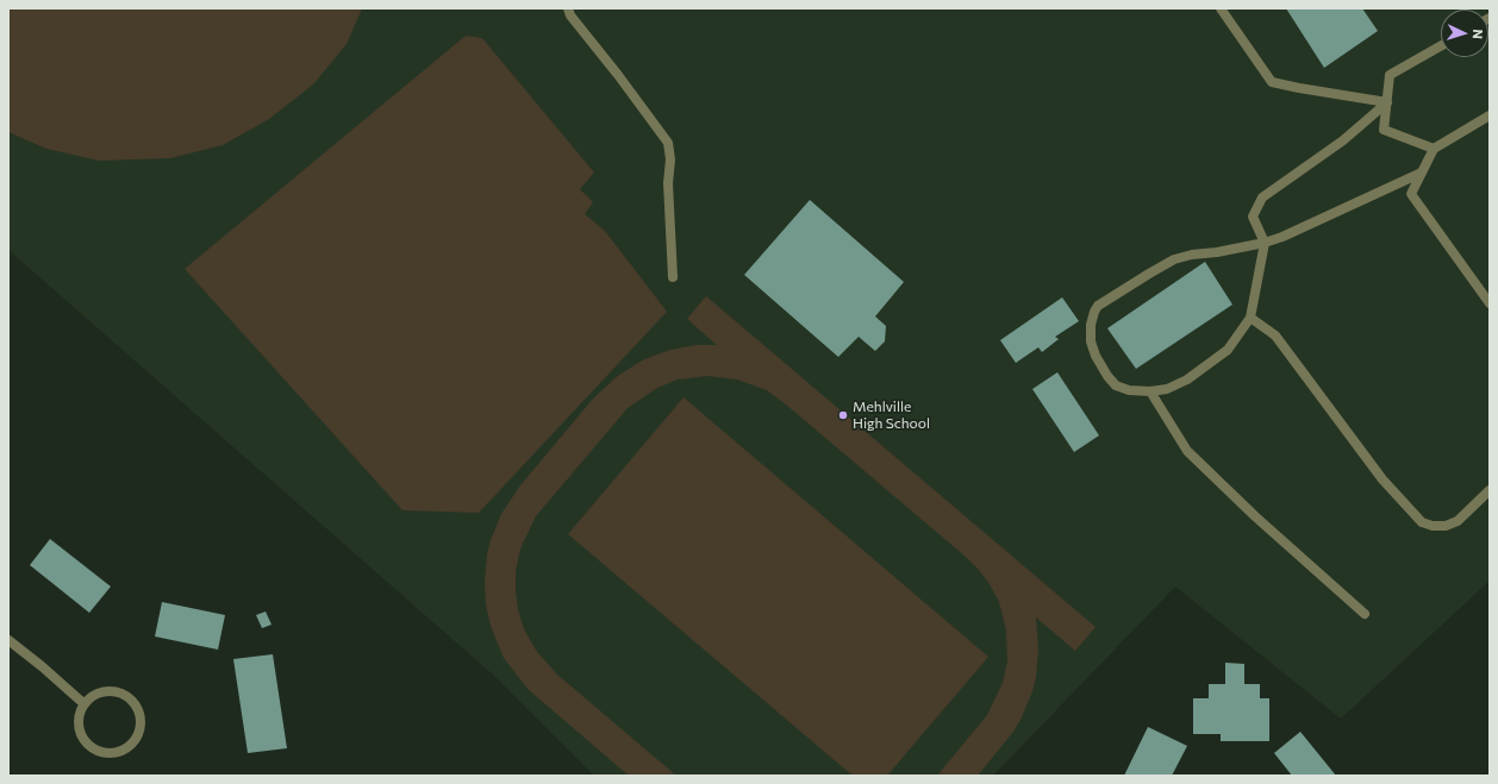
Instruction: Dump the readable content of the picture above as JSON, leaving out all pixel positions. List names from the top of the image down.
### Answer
{
  "places": ["Mehlville High School"],
  "north": "right"
}
